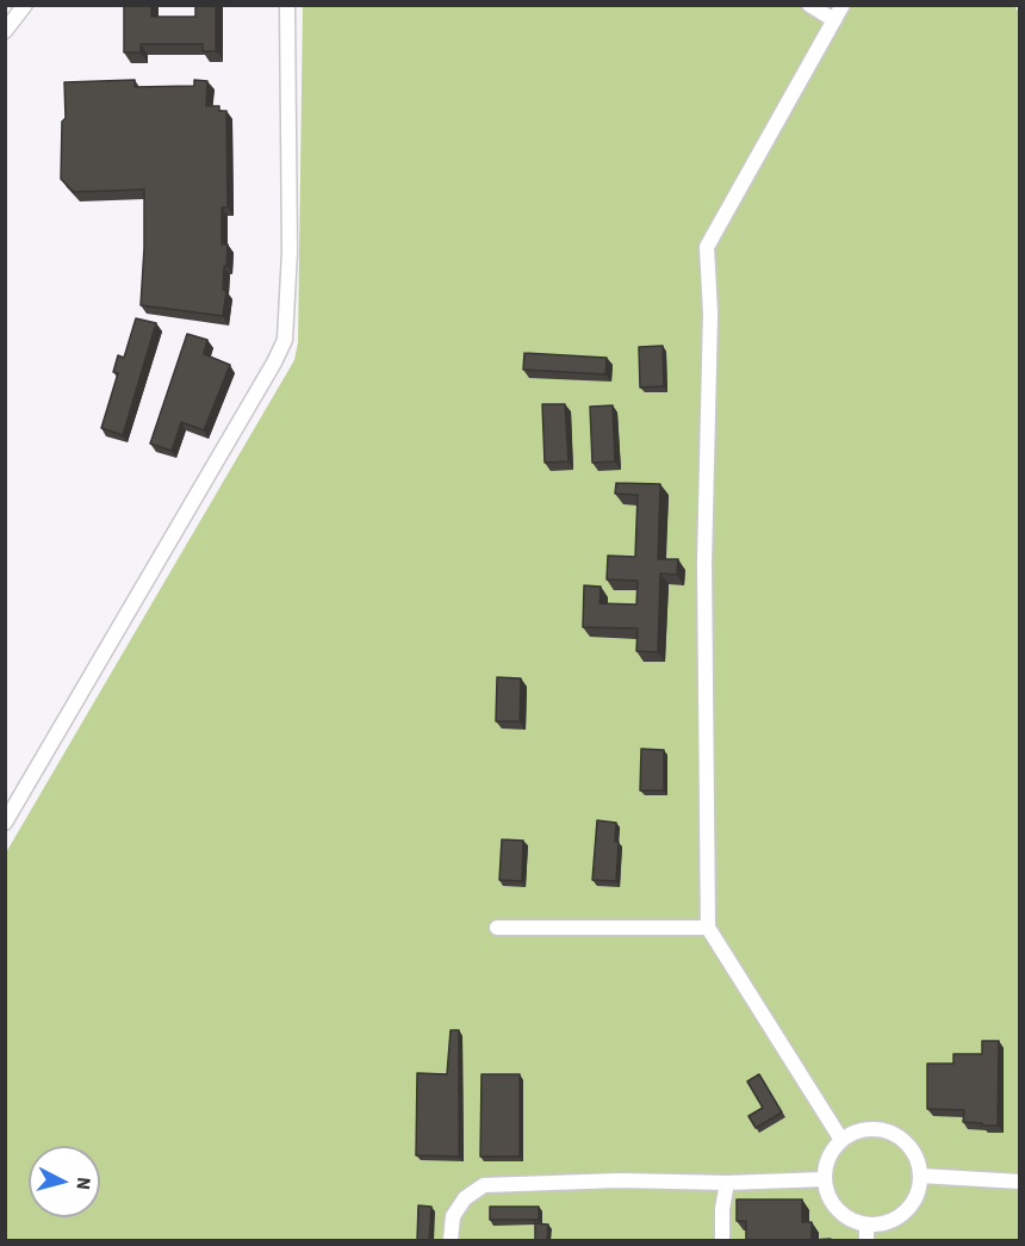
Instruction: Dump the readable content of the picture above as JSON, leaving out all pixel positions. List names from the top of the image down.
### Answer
{
  "north": "right"
}
